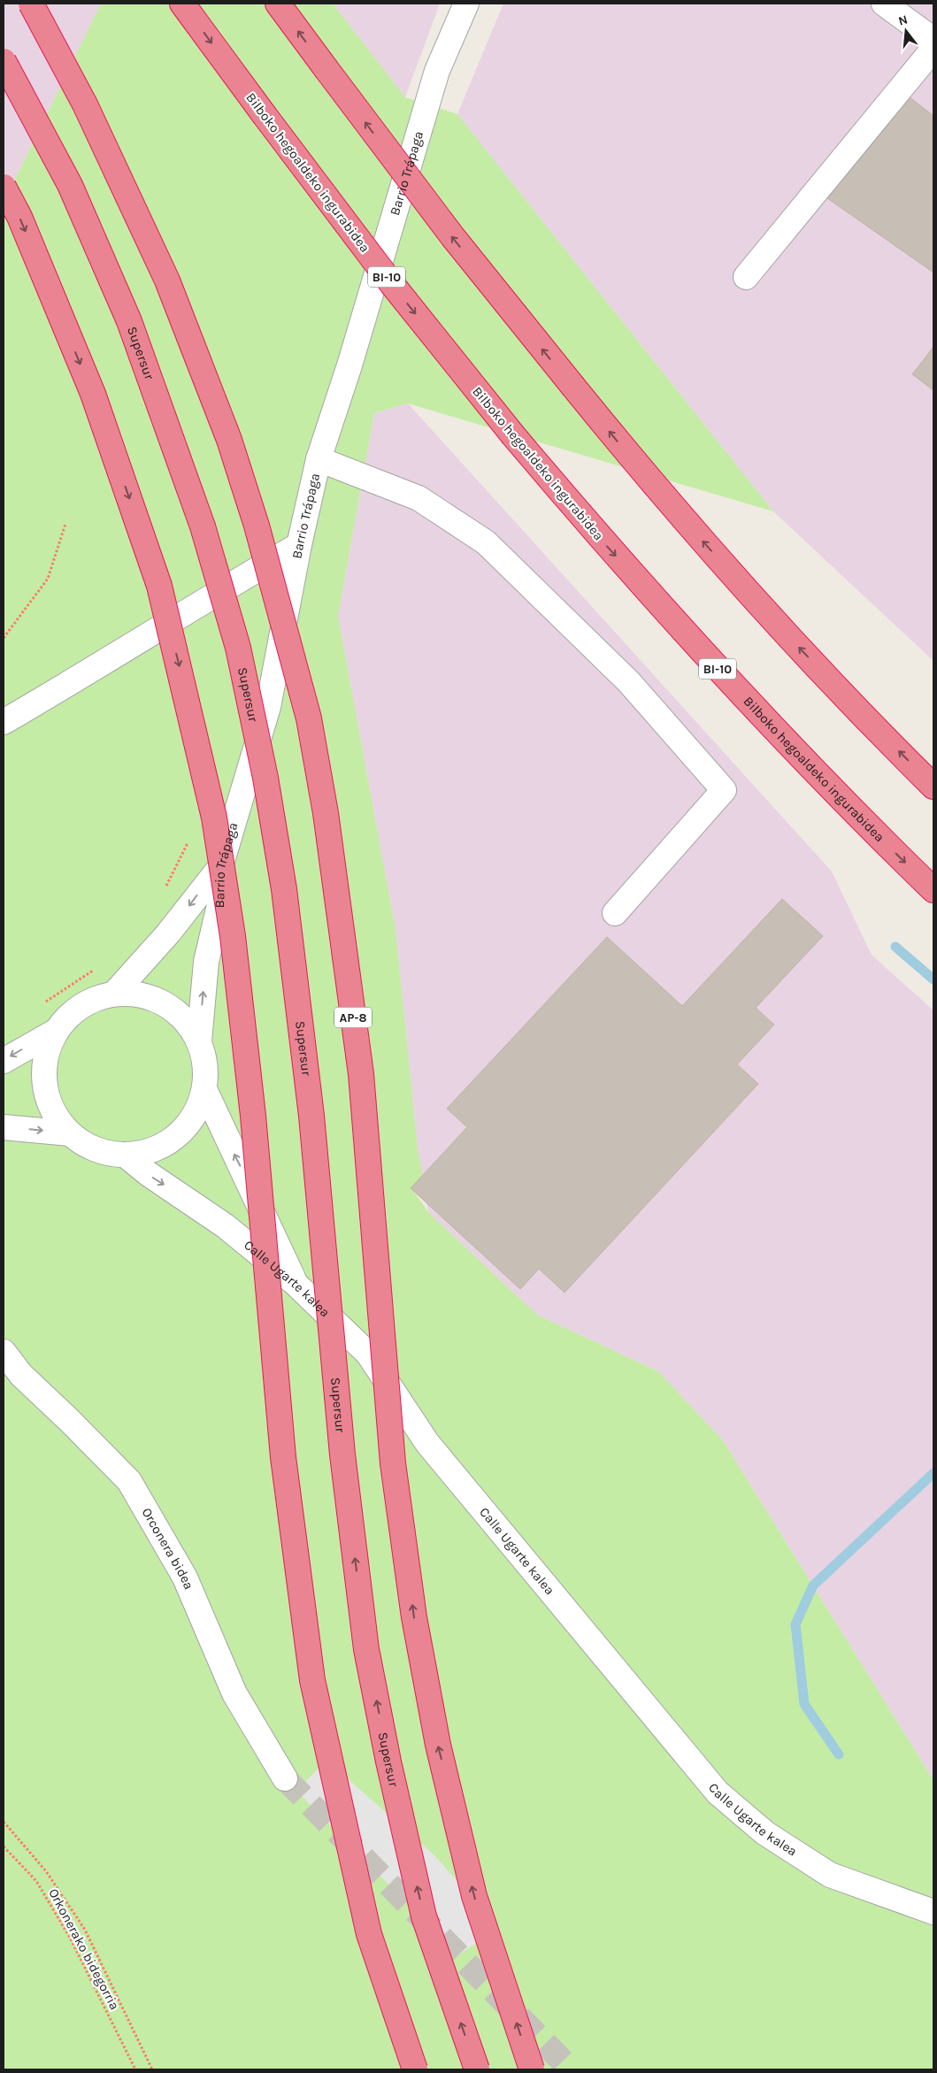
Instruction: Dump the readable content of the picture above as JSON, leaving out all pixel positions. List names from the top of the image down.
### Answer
{
  "streets": {
    "highway": [
      "Bilboko hegoaldeko ingurabidea",
      "BI-10",
      "Supersur",
      "AP-8"
    ],
    "street": ["Barrio Trápaga", "Calle Ugarte kalea", "Orconera bidea"],
    "path": ["Orkonerako bidegorria"]
  },
  "north": "top"
}
